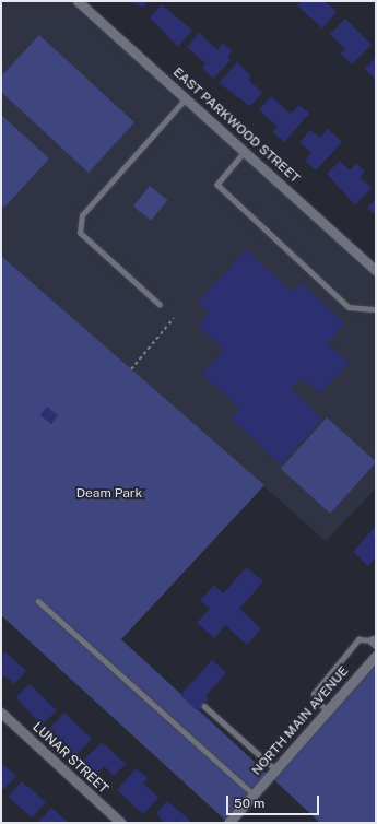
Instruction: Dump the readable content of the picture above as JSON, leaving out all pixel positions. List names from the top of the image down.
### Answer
{
  "streets": {
    "street": ["EAST PARKWOOD STREET", "NORTH MAIN AVENUE", "LUNAR STREET"]
  },
  "parks": ["Deam Park"],
  "scale_bar": "50 m"
}
